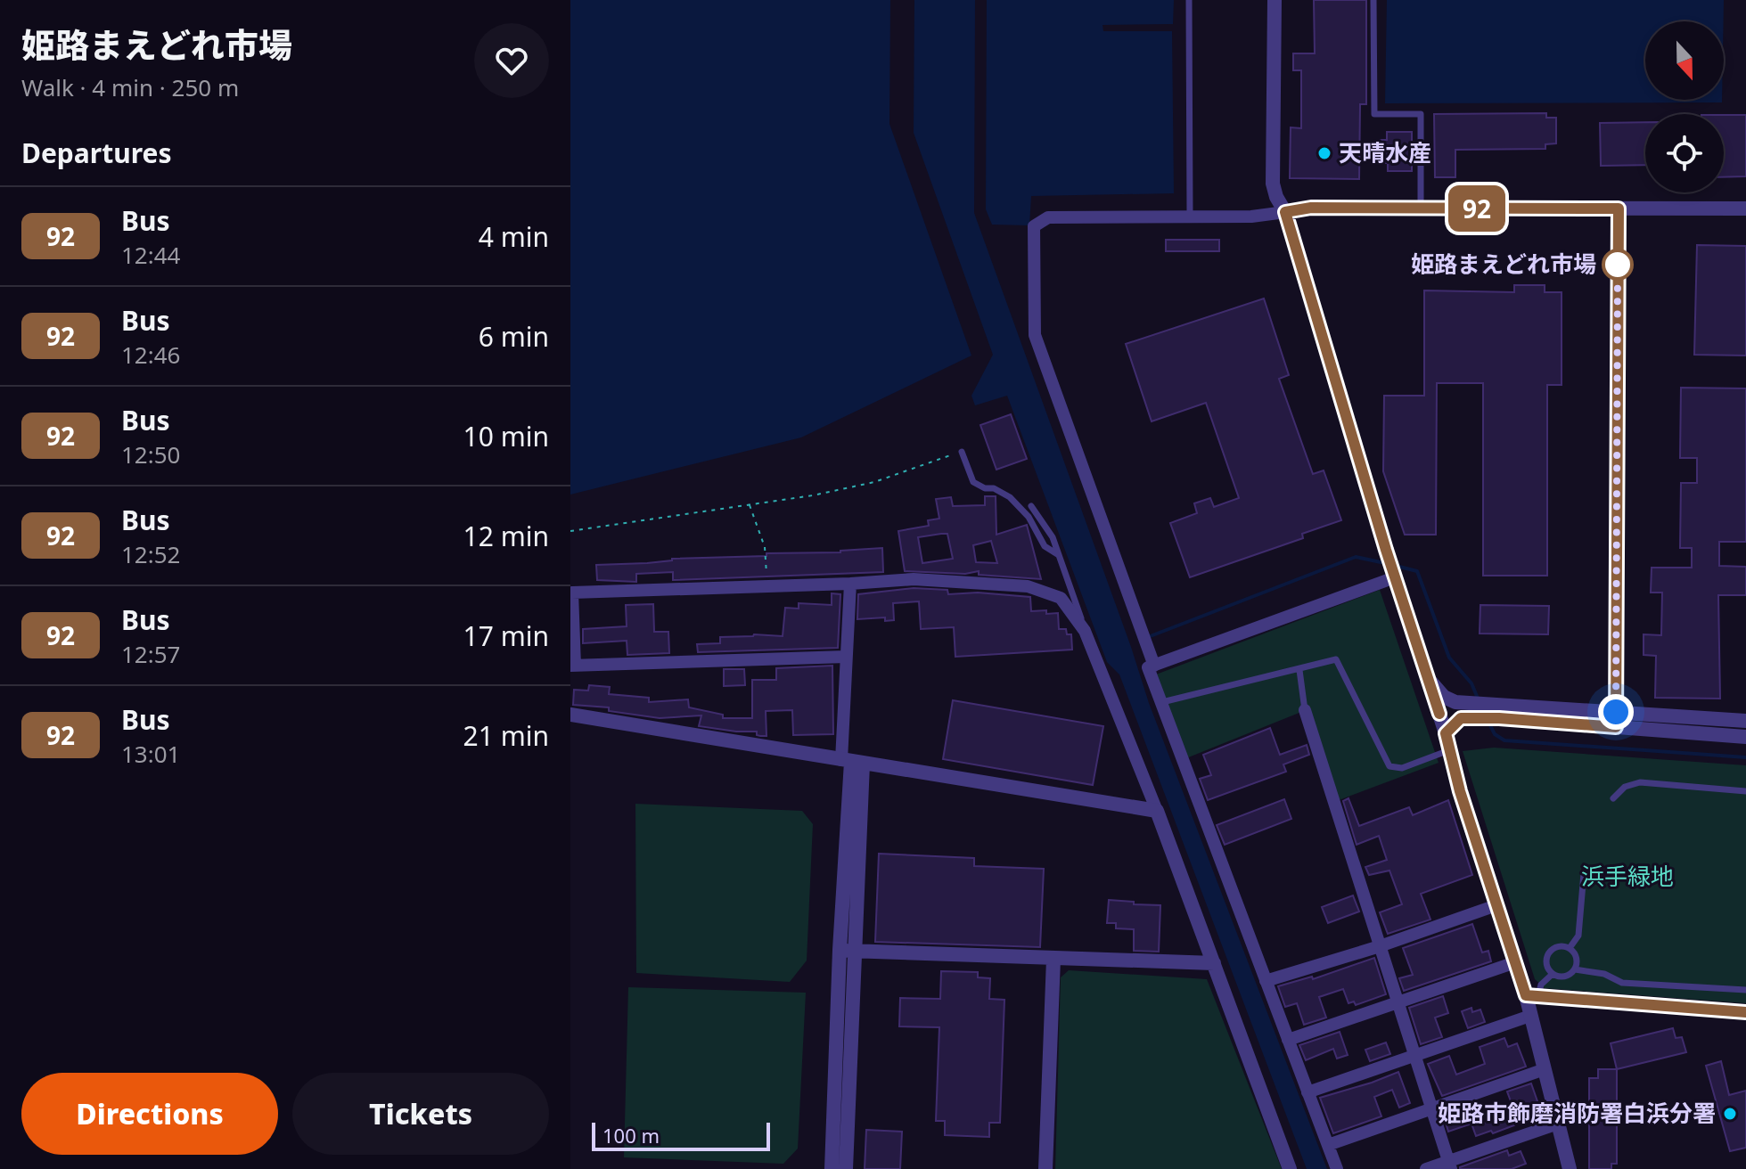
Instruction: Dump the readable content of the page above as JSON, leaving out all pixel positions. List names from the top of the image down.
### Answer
{
  "parks": ["浜手緑地"],
  "places": ["天晴水産", "姫路まえどれ市場", "姫路市飾磨消防署白浜分署"],
  "lines": ["bus line 92"],
  "scale_bar": "100 m",
  "north": "bottom",
  "page": {
    "heading": [
      ["姫路まえどれ市場", "Walk · 4 min · 250 m"],
      "Departures"
    ],
    "on_map": "92",
    "list": [
      {
        "mark": "92",
        "name": "Bus",
        "note": "12:44",
        "value": "4 min"
      },
      {
        "mark": "92",
        "name": "Bus",
        "note": "12:46",
        "value": "6 min"
      },
      {
        "mark": "92",
        "name": "Bus",
        "note": "12:50",
        "value": "10 min"
      },
      {
        "mark": "92",
        "name": "Bus",
        "note": "12:52",
        "value": "12 min"
      },
      {
        "mark": "92",
        "name": "Bus",
        "note": "12:57",
        "value": "17 min"
      },
      {
        "mark": "92",
        "name": "Bus",
        "note": "13:01",
        "value": "21 min"
      }
    ],
    "buttons": ["Directions", "Tickets"],
    "scale": "100 m"
  }
}
